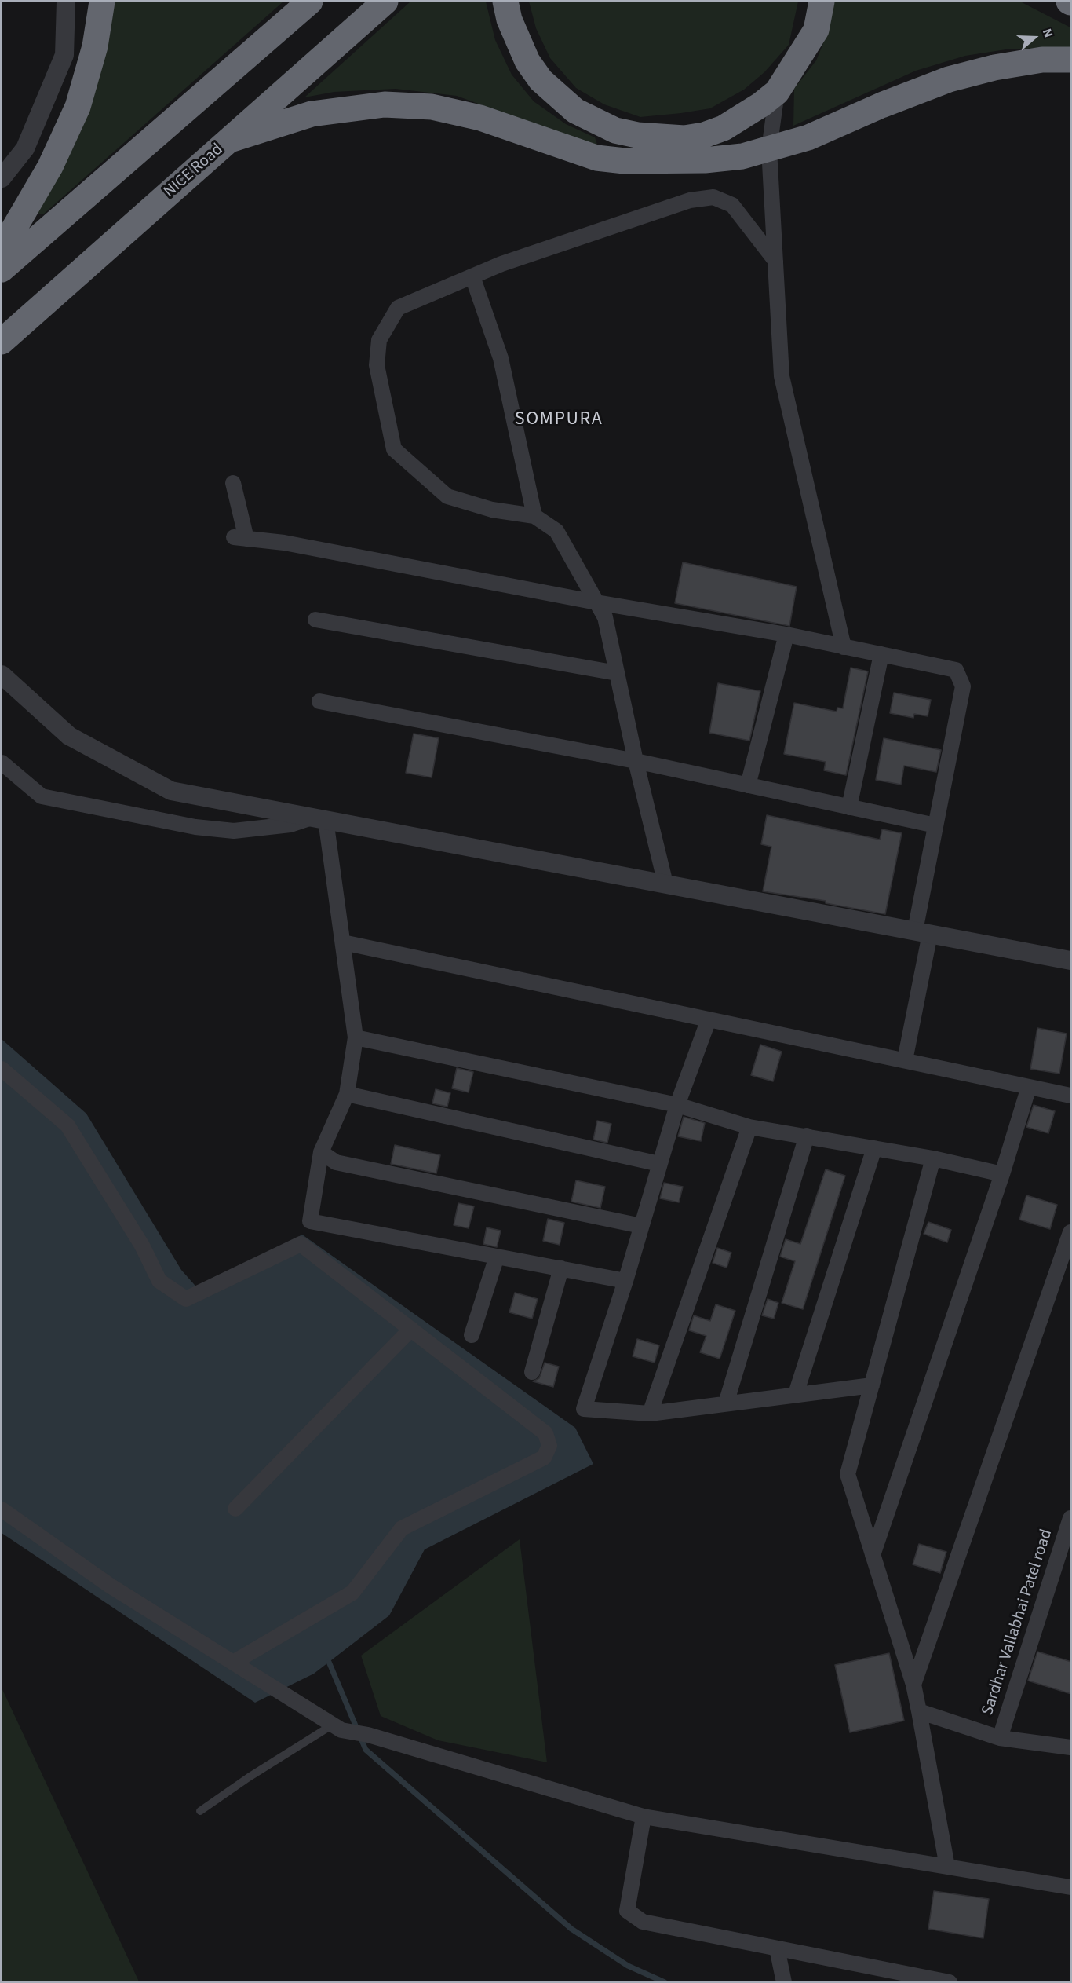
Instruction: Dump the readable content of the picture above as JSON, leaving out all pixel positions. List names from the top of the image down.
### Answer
{
  "streets": {
    "highway": ["NICE Road"],
    "street": ["Sardhar Vallabhai Patel road"]
  },
  "districts": ["SOMPURA"],
  "north": "right"
}
